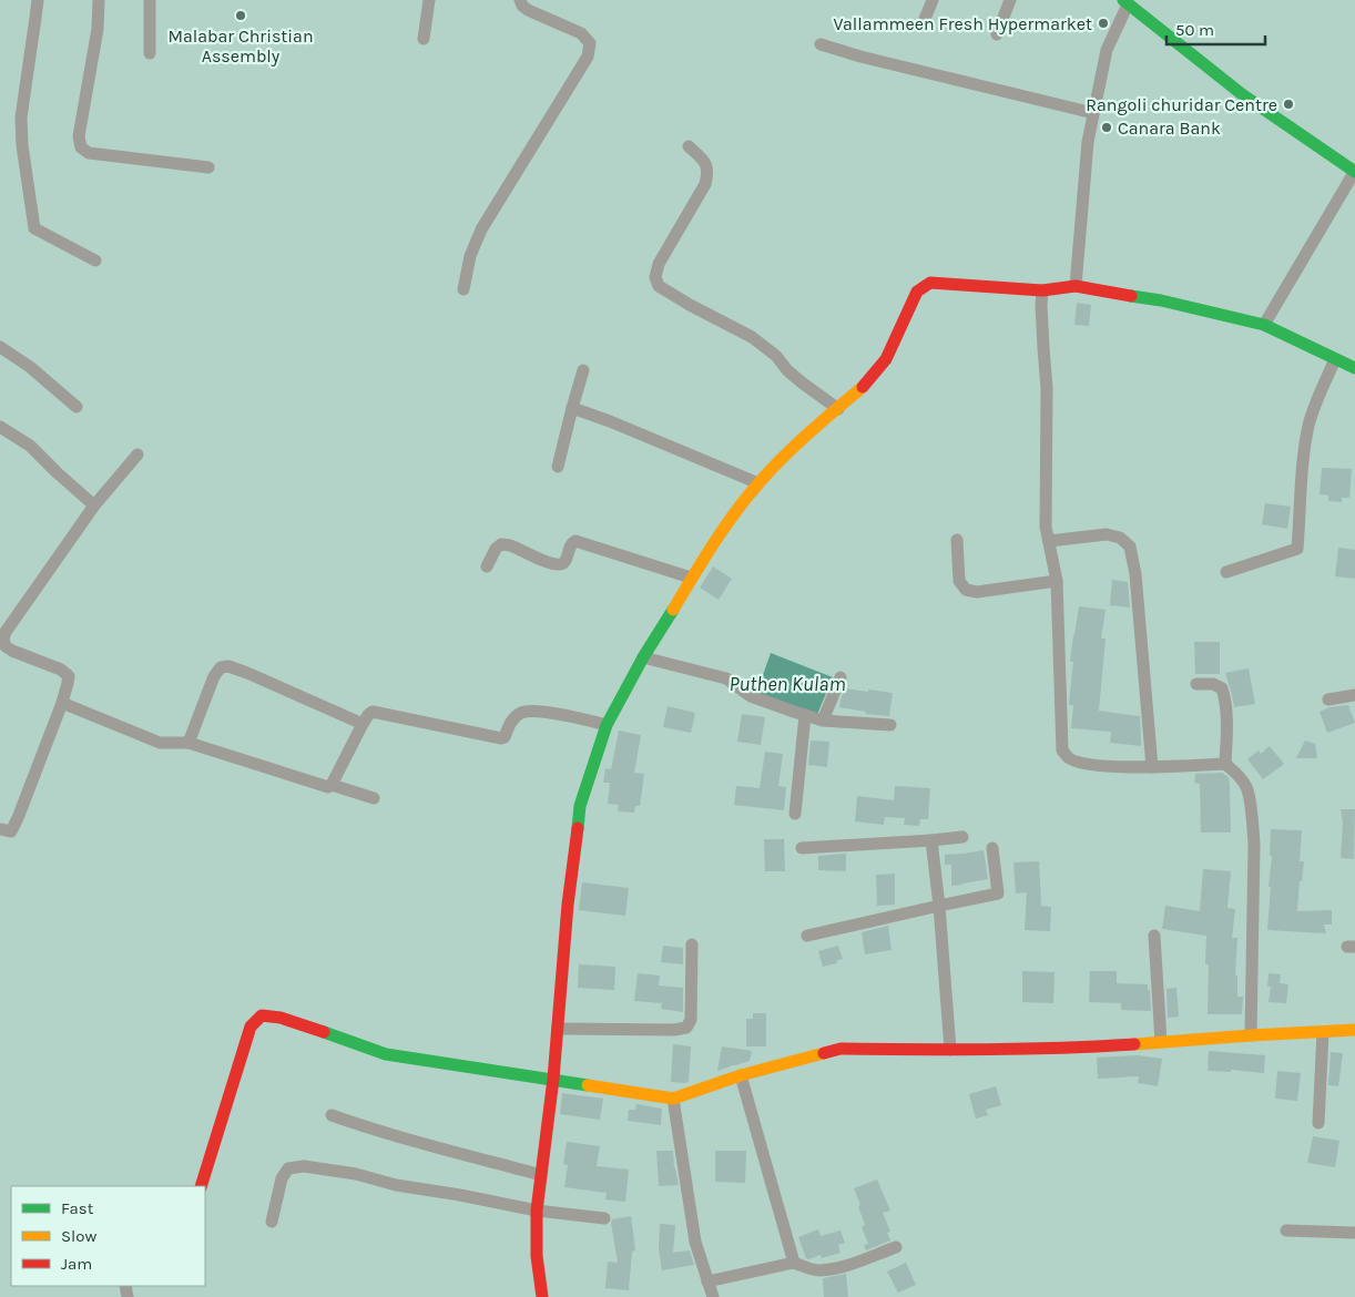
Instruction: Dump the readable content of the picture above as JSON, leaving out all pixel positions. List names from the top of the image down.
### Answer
{
  "water": ["Puthen Kulam"],
  "places": [
    "Malabar Christian Assembly",
    "Vallammeen Fresh Hypermarket",
    "Rangoli churidar Centre",
    "Canara Bank"
  ],
  "legend": ["Fast", "Slow", "Jam"],
  "scale_bar": "50 m"
}
